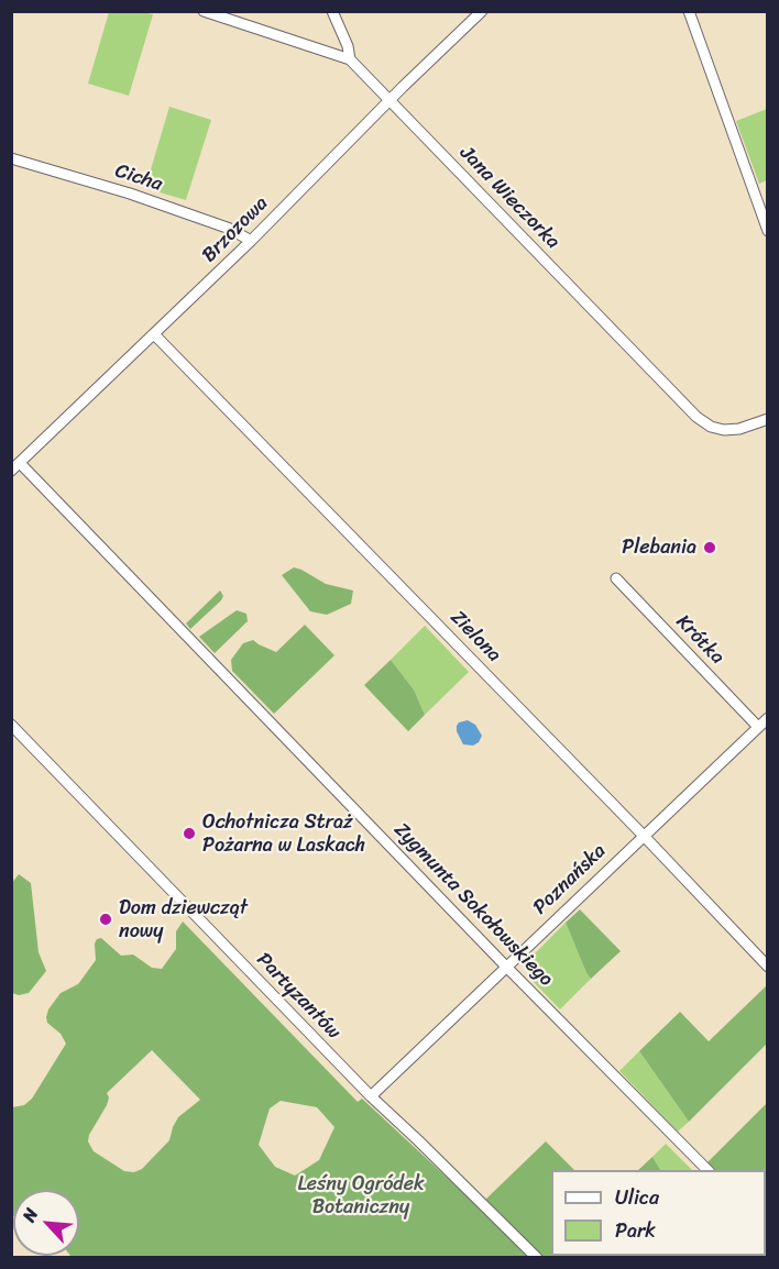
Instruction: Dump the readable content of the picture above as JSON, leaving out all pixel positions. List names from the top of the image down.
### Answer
{
  "streets": {
    "street": [
      "Cicha",
      "Jana Wieczorka",
      "Brzozowa",
      "Zielona",
      "Krótka",
      "Poznańska",
      "Zygmunta Sokołowskiego",
      "Partyzantów"
    ]
  },
  "crossings": [
    ["Cicha", "Brzozowa"],
    ["Jana Wieczorka", "Brzozowa"],
    ["Brzozowa", "Zielona"],
    ["Brzozowa", "Zygmunta Sokołowskiego"],
    ["Zielona", "Poznańska"],
    ["Krótka", "Poznańska"],
    ["Poznańska", "Zygmunta Sokołowskiego"],
    ["Poznańska", "Partyzantów"]
  ],
  "parks": ["Leśny Ogródek Botaniczny"],
  "places": ["Plebania", "Ochotnicza Straż Pożarna w Laskach", "Dom dziewcząt nowy"],
  "legend": ["Ulica", "Park"],
  "north": "top left"
}
